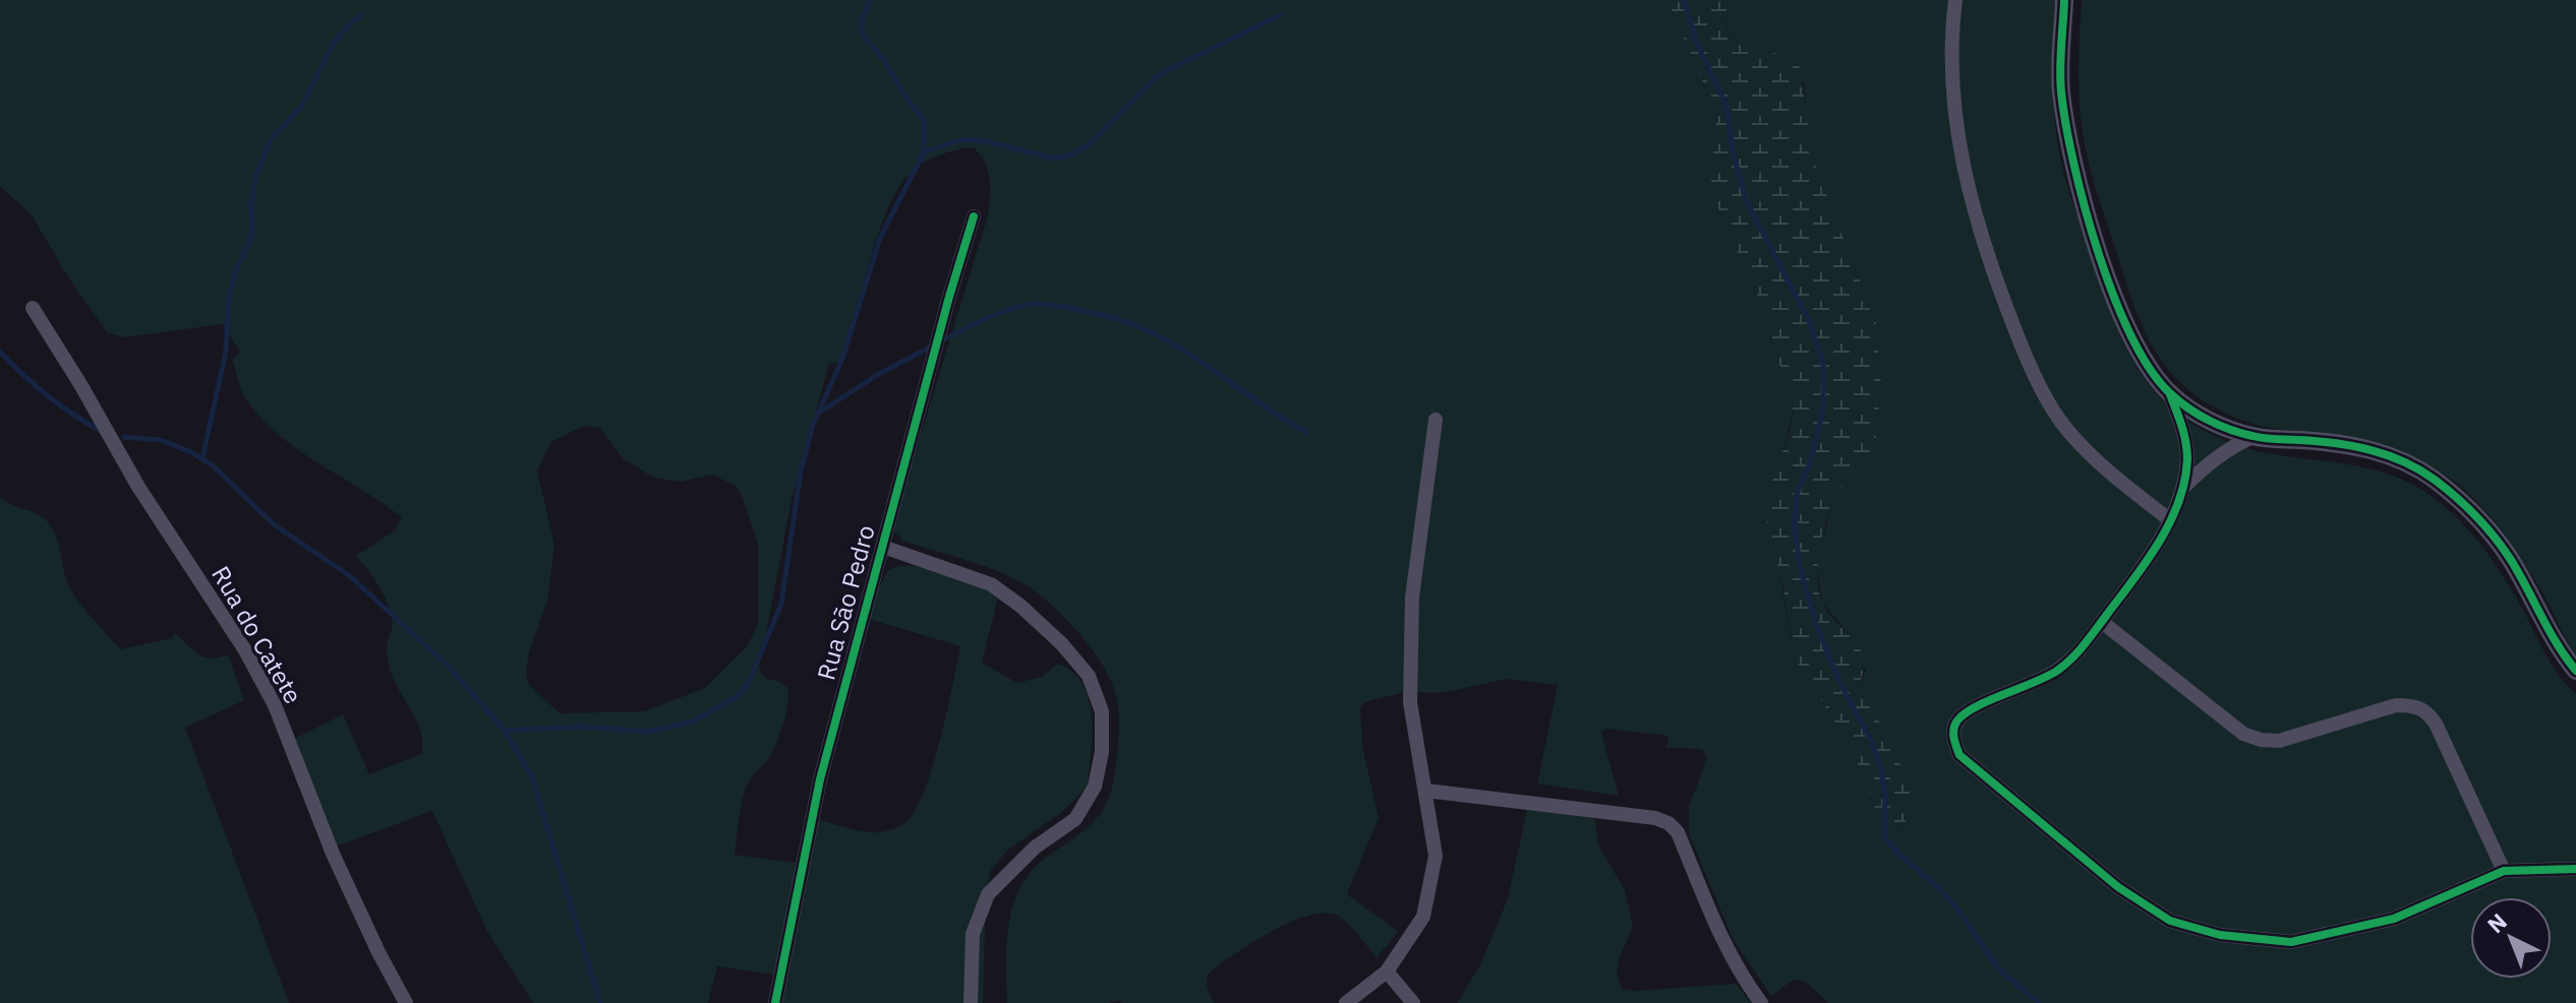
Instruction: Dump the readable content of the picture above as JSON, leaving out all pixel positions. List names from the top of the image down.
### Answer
{
  "streets": {
    "street": ["Rua São Pedro", "Rua do Catete"]
  },
  "north": "top left"
}
